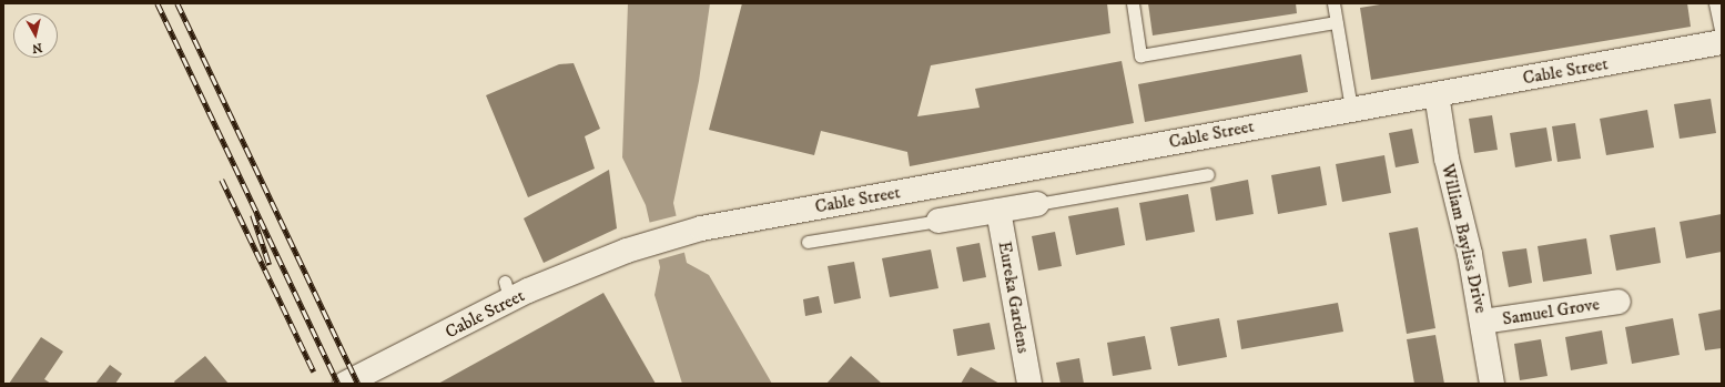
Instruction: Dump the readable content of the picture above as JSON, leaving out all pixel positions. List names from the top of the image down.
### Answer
{
  "streets": {
    "street": [
      "Cable Street",
      "William Bayliss Drive",
      "Eureka Gardens",
      "Samuel Grove"
    ]
  },
  "crossings": [
    ["Cable Street", "William Bayliss Drive"],
    ["William Bayliss Drive", "Samuel Grove"]
  ],
  "north": "bottom"
}
